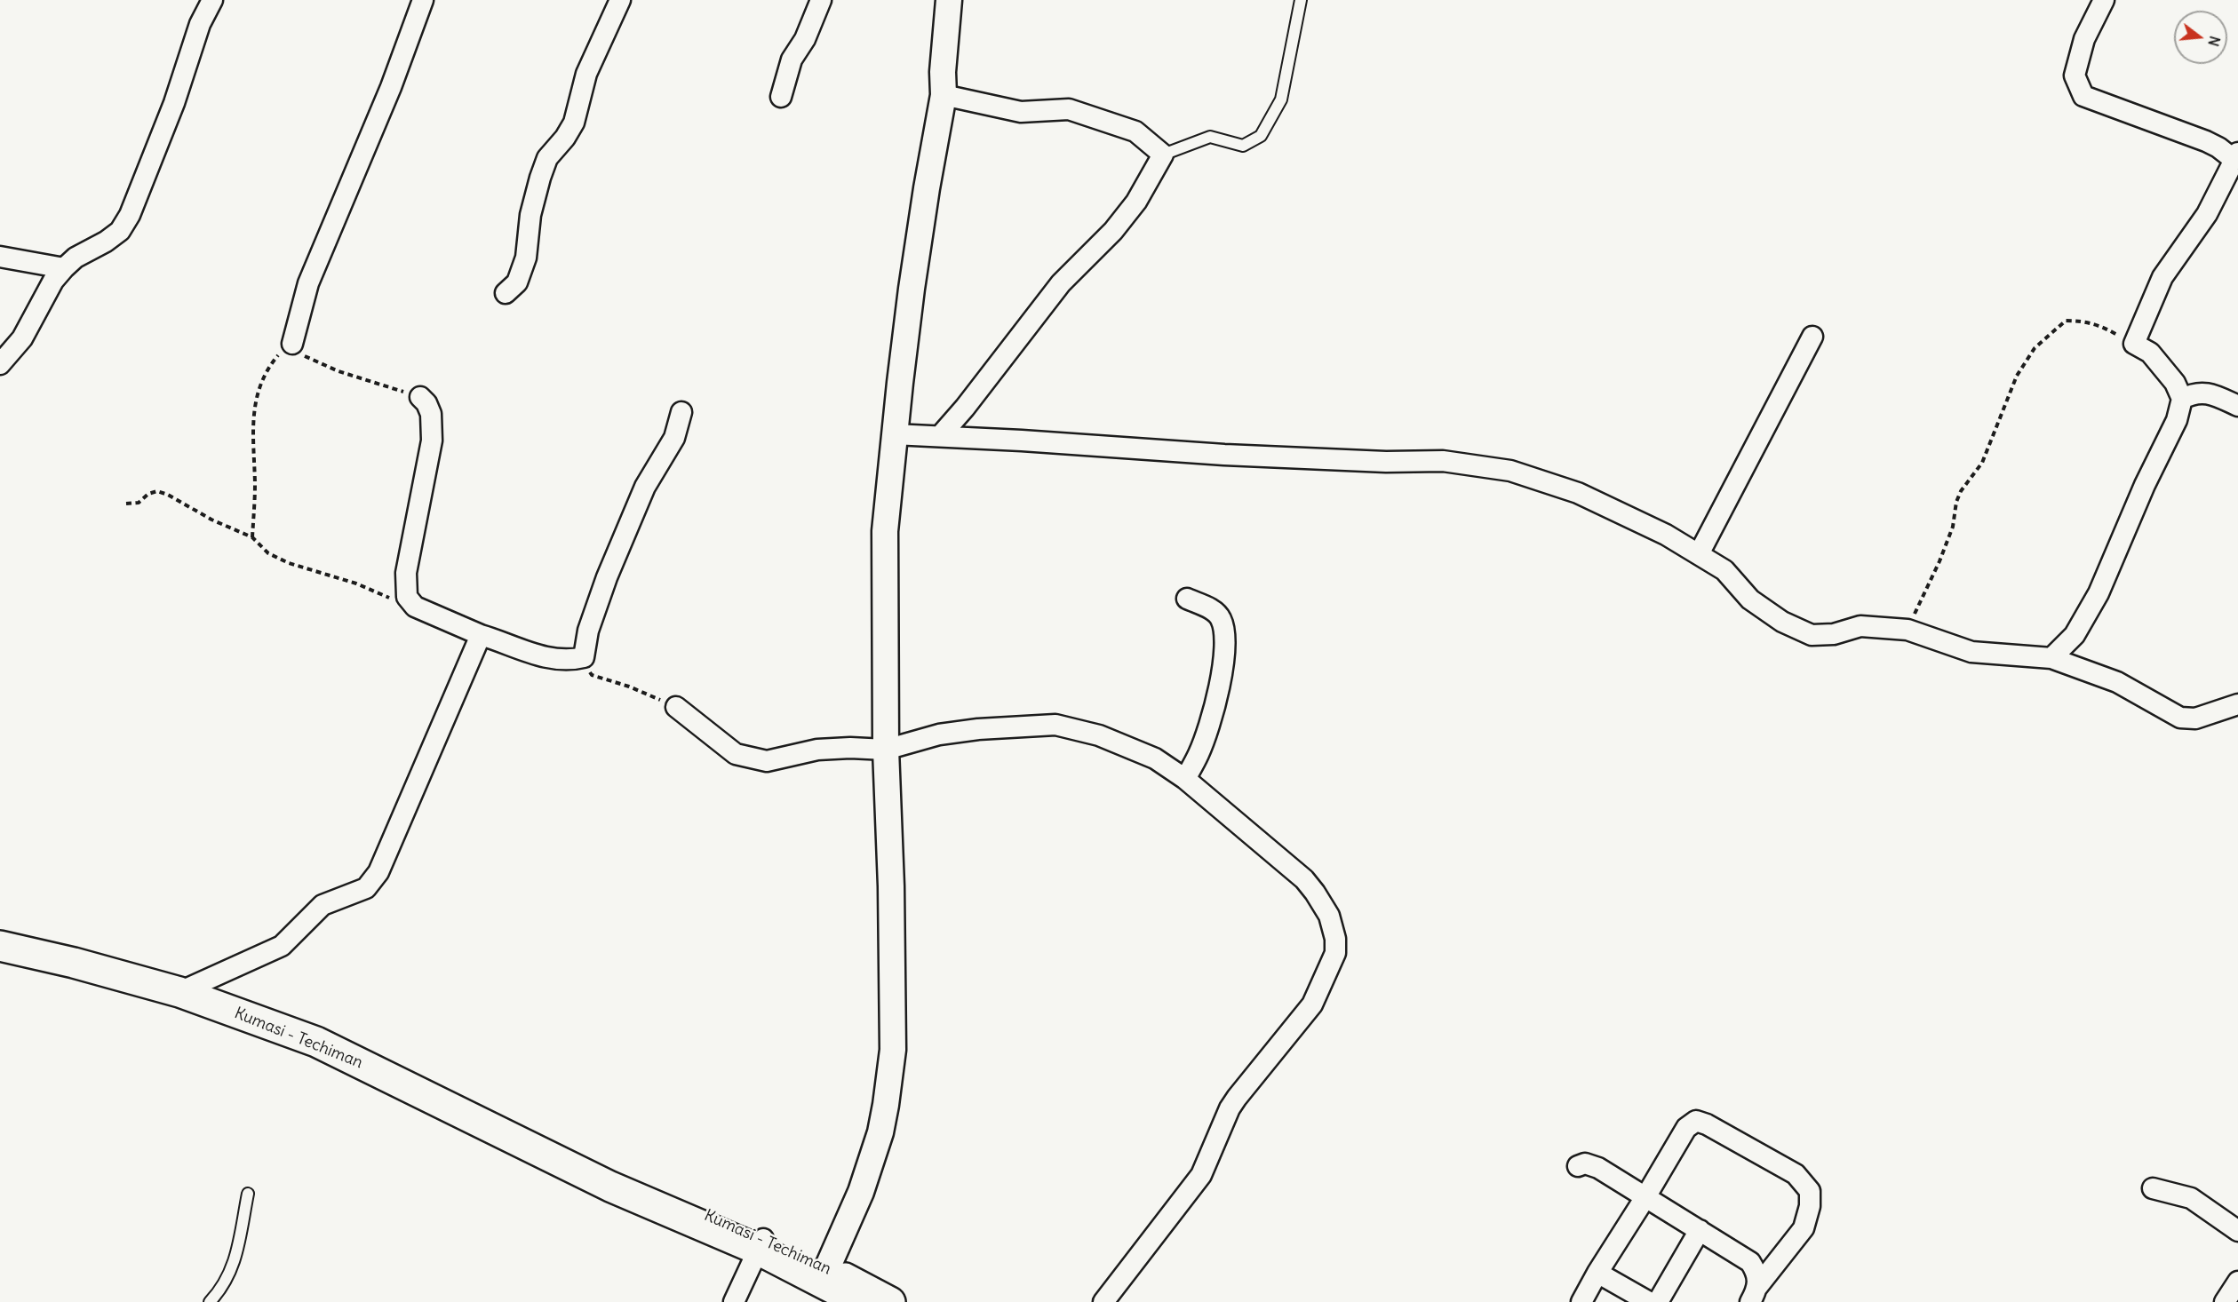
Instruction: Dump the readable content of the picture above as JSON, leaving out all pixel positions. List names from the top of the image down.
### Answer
{
  "streets": {
    "highway": ["Kumasi - Techiman"]
  },
  "north": "right"
}
